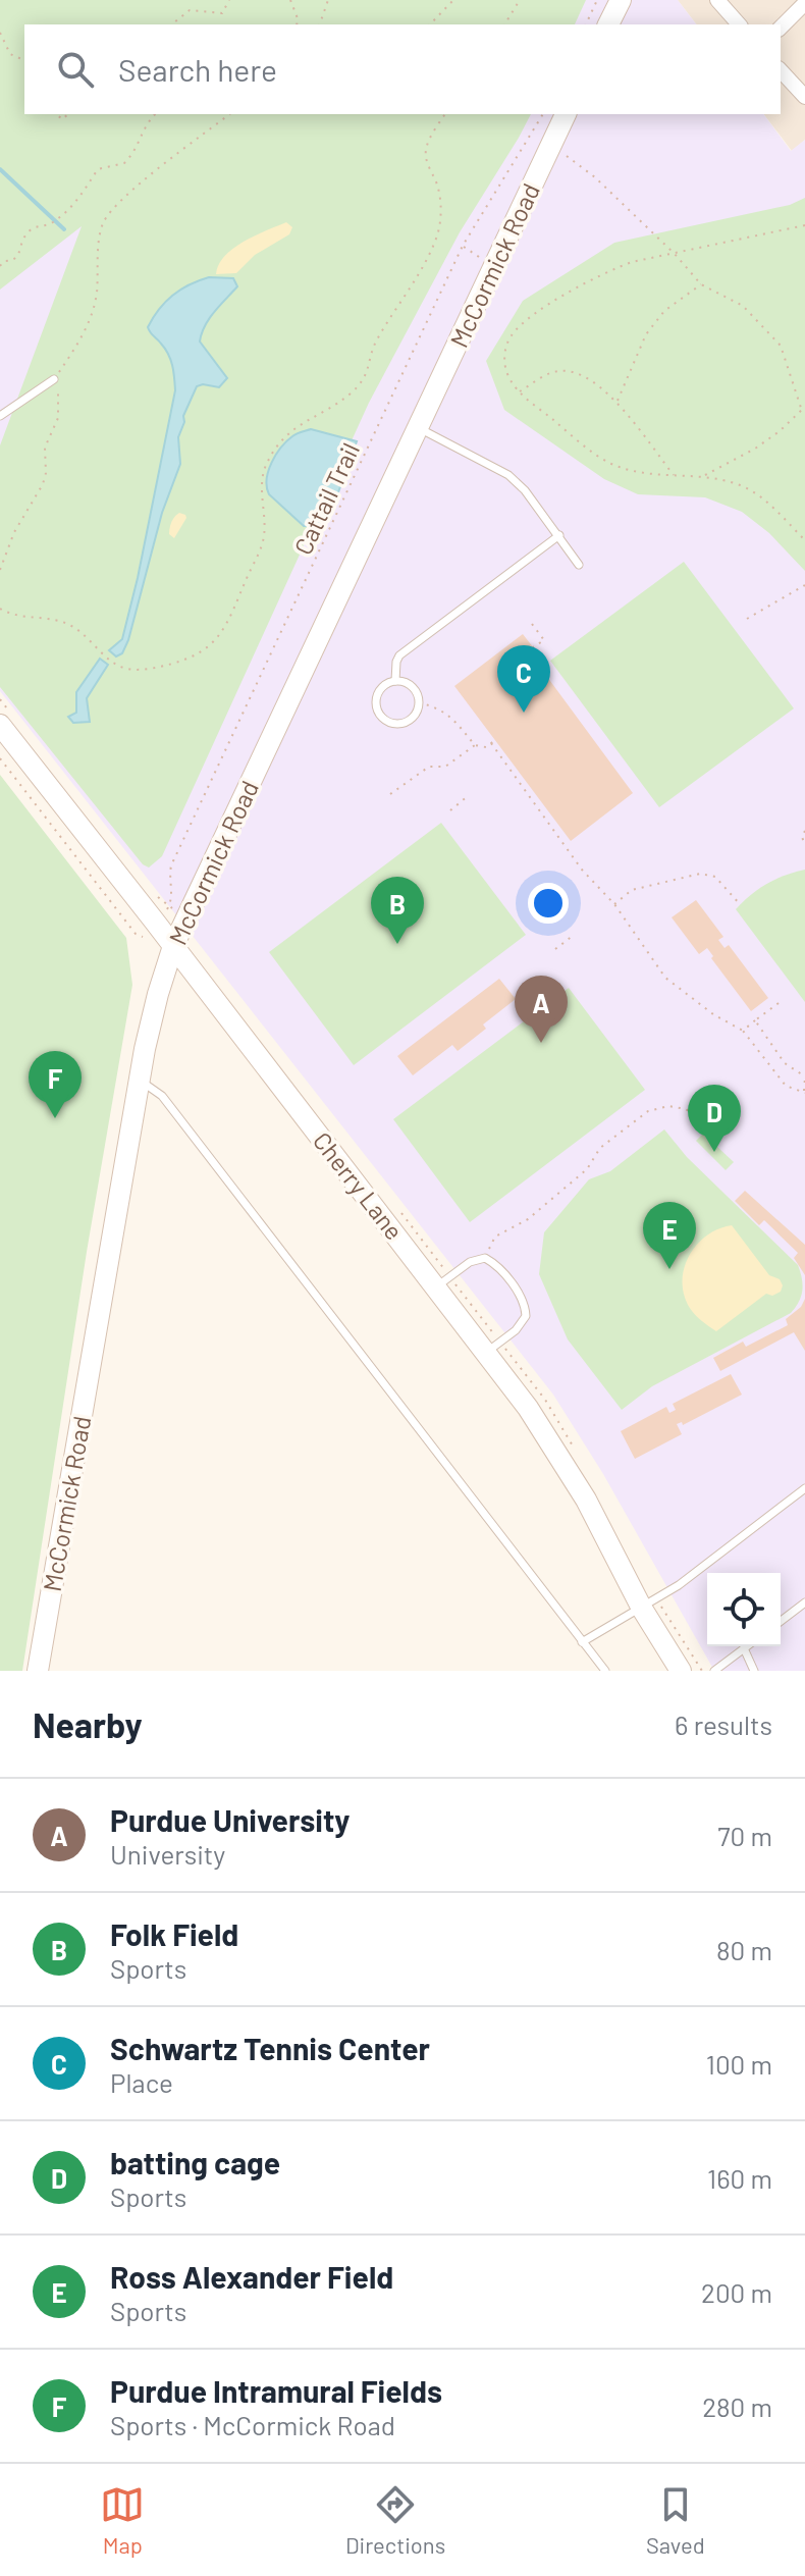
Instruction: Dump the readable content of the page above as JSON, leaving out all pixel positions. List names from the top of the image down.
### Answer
{
  "streets": {
    "street": ["McCormick Road", "Cherry Lane"],
    "path": ["Cattail Trail"]
  },
  "crossings": [
    ["McCormick Road", "Cherry Lane"]
  ],
  "page": {
    "search": "Search here",
    "pins": [
      "C",
      "B",
      "A",
      "F",
      "D",
      "E"
    ],
    "heading": ["Nearby", "6 results"],
    "list": [
      {
        "mark": "A",
        "name": "Purdue University",
        "note": "University",
        "value": "70 m"
      },
      {
        "mark": "B",
        "name": "Folk Field",
        "note": "Sports",
        "value": "80 m"
      },
      {
        "mark": "C",
        "name": "Schwartz Tennis Center",
        "note": "Place",
        "value": "100 m"
      },
      {
        "mark": "D",
        "name": "batting cage",
        "note": "Sports",
        "value": "160 m"
      },
      {
        "mark": "E",
        "name": "Ross Alexander Field",
        "note": "Sports",
        "value": "200 m"
      },
      {
        "mark": "F",
        "name": "Purdue Intramural Fields",
        "note": "Sports · McCormick Road",
        "value": "280 m"
      }
    ],
    "nav": ["Map", "Directions", "Saved"]
  }
}
